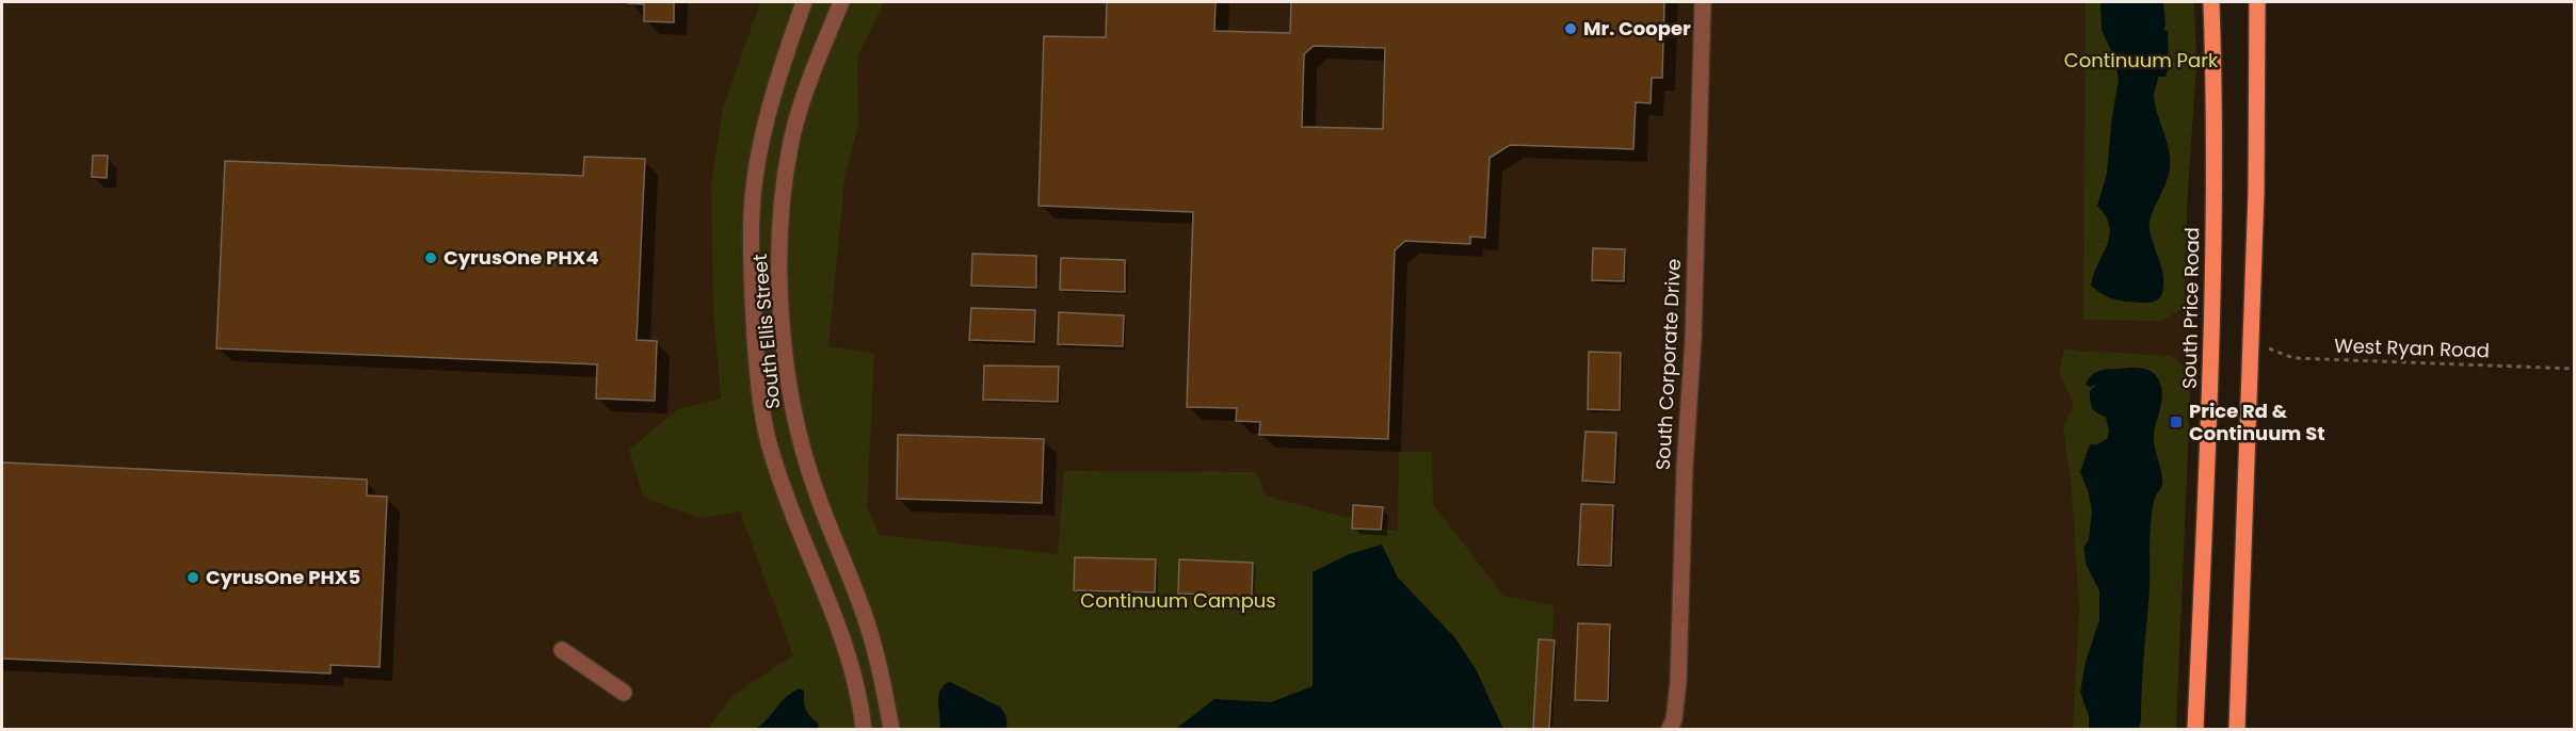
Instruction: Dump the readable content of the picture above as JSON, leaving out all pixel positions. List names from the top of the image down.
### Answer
{
  "streets": {
    "main road": ["South Price Road"],
    "street": ["South Ellis Street", "South Corporate Drive"],
    "path": ["West Ryan Road"]
  },
  "parks": ["Continuum Park", "Continuum Campus"],
  "places": {
    "other": ["Mr. Cooper", "CyrusOne PHX4", "CyrusOne PHX5"],
    "transit": ["Price Rd & Continuum St"]
  }
}
